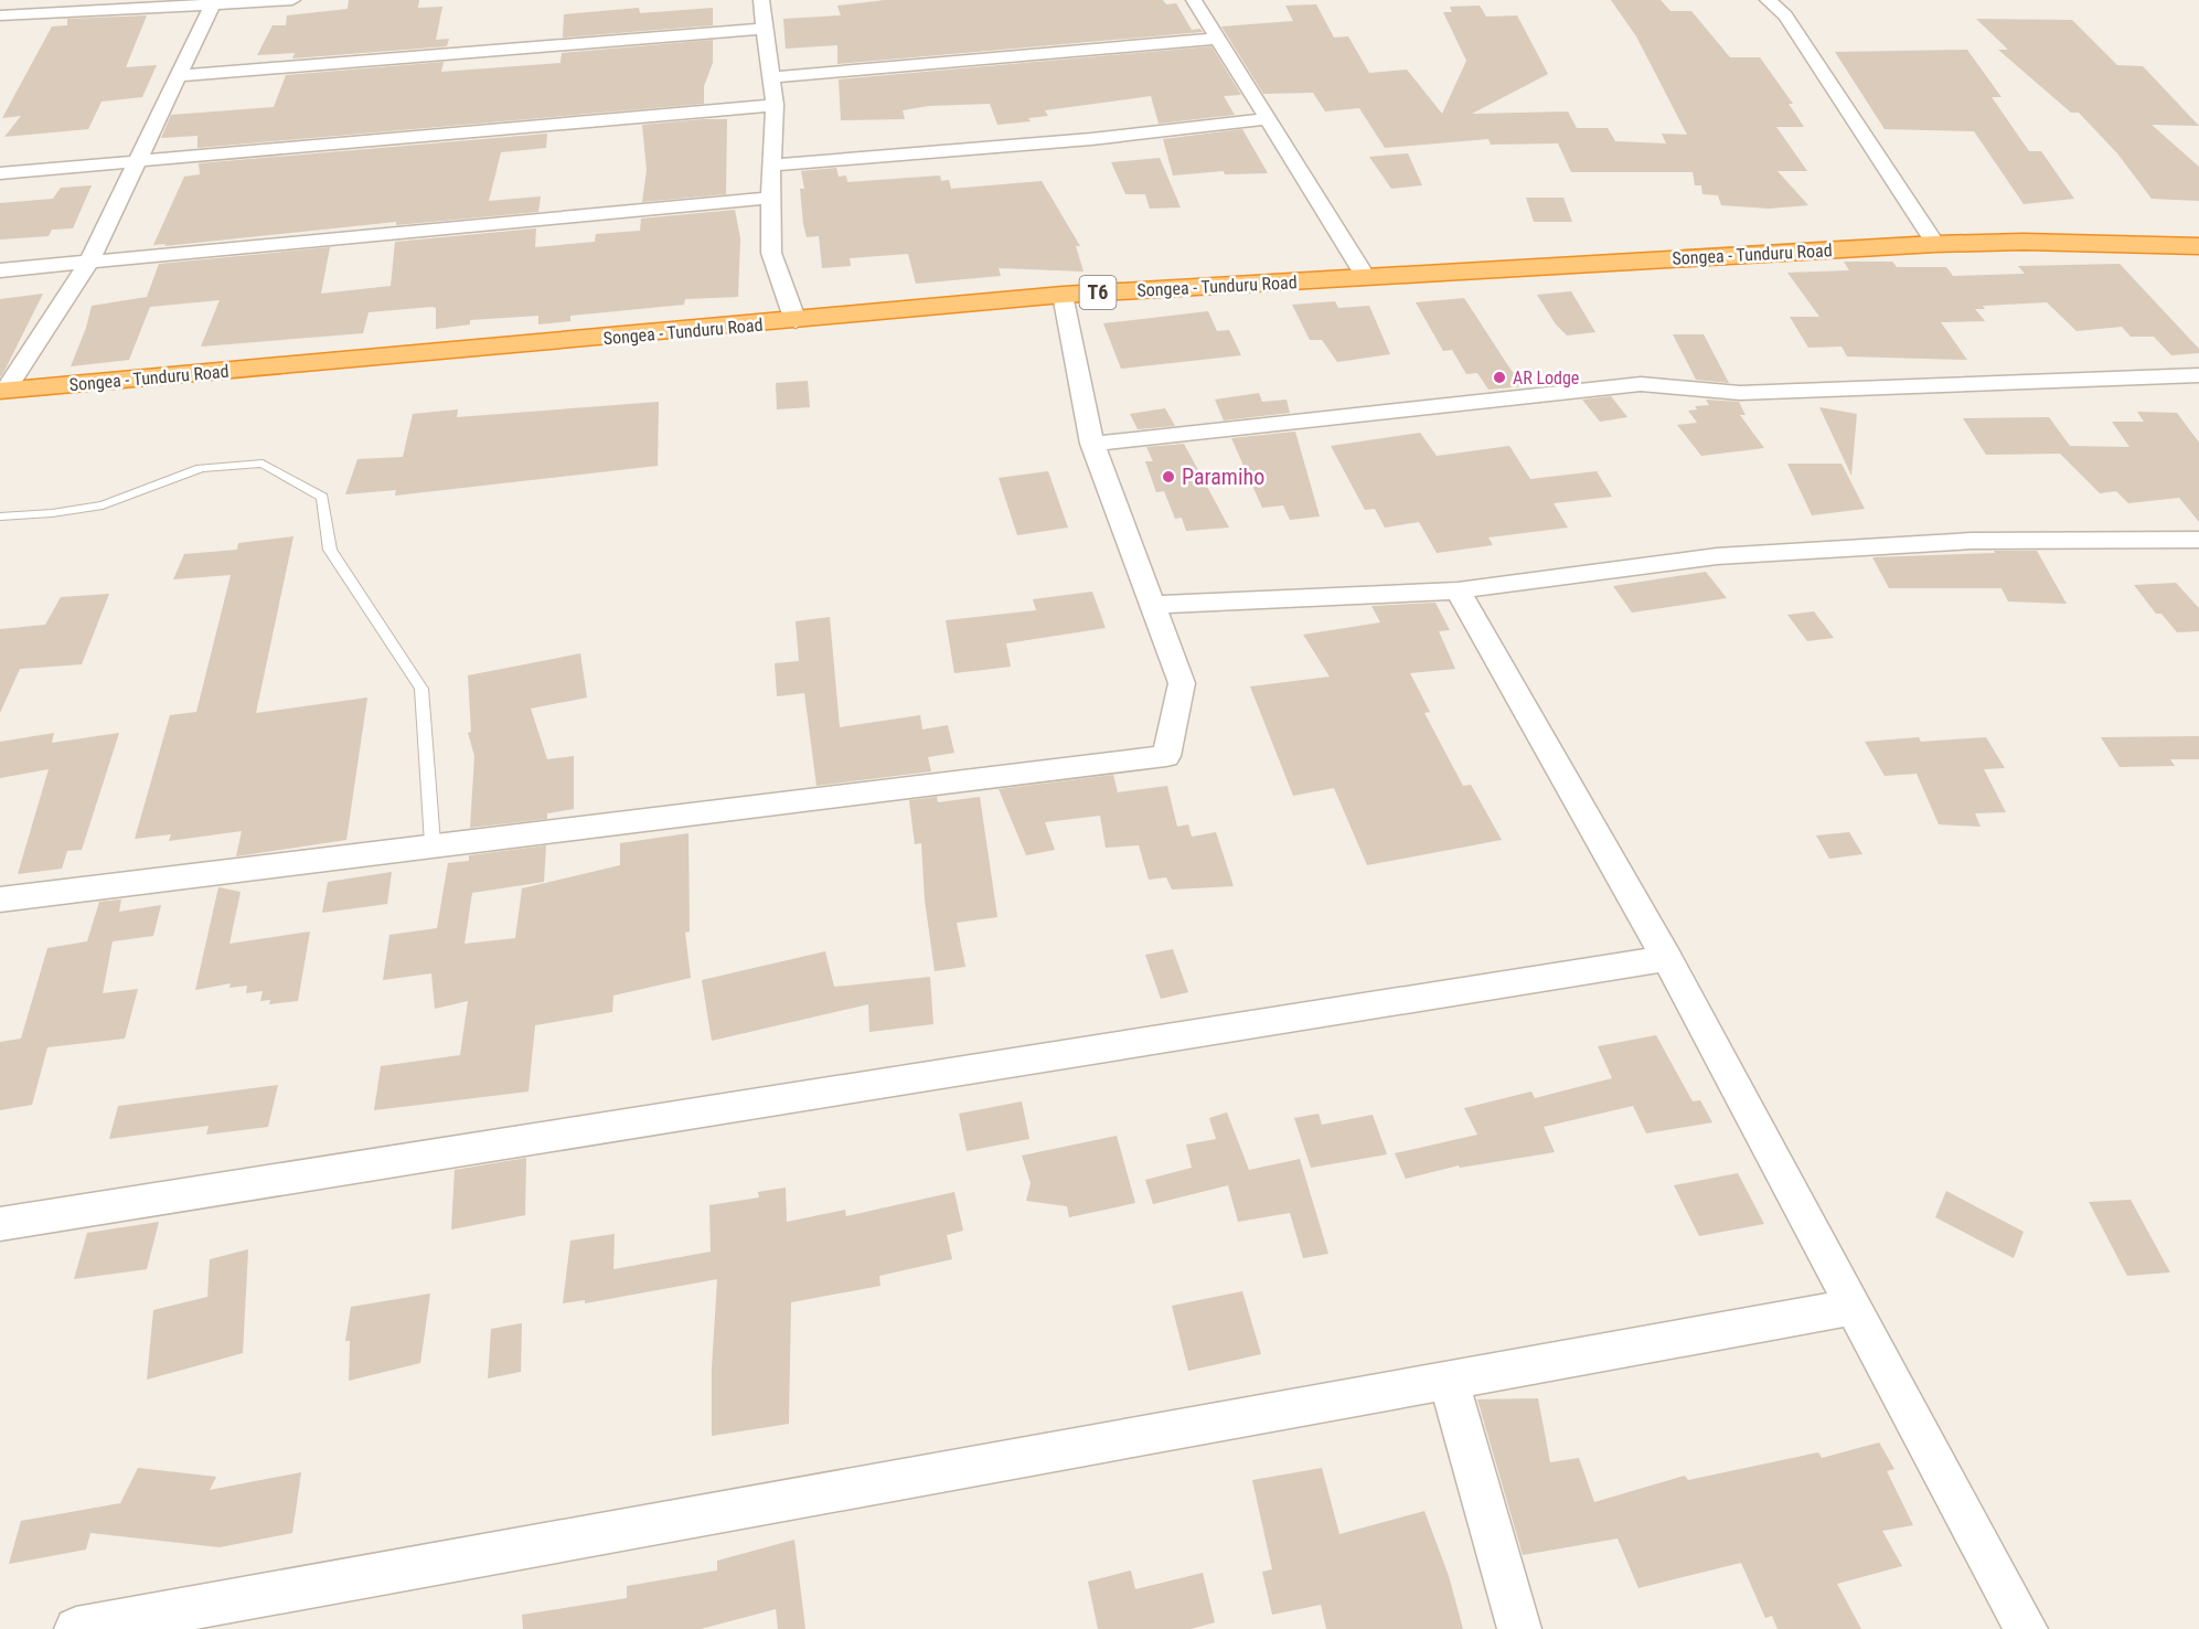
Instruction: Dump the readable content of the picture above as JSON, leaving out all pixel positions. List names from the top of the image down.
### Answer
{
  "streets": {
    "highway": ["Songea - Tunduru Road", "T6"]
  },
  "places": ["AR Lodge", "Paramiho"]
}
